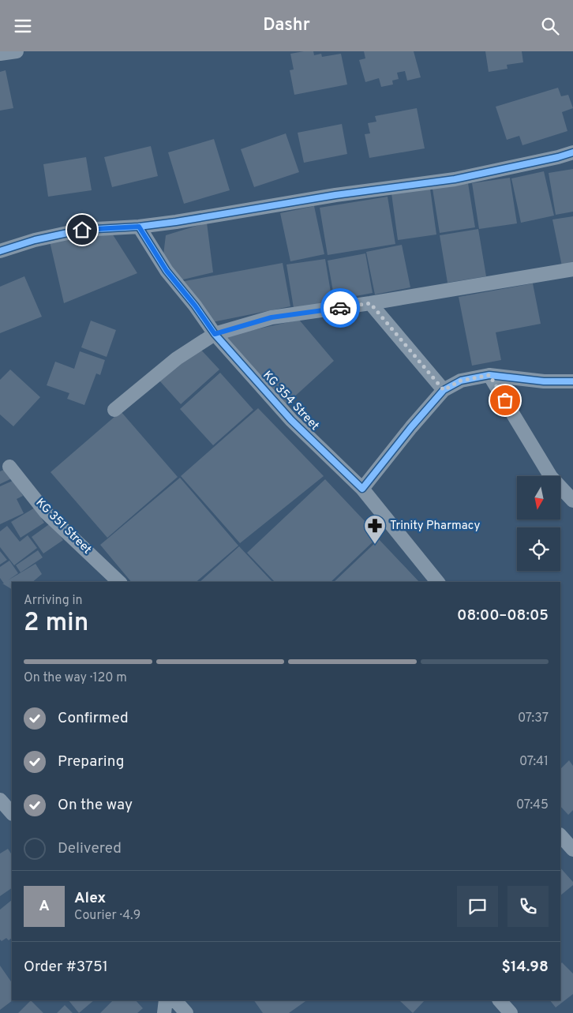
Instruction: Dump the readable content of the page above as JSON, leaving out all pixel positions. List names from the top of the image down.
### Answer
{
  "streets": {
    "street": ["KG 354 Street", "KG 351 Street"]
  },
  "places": {
    "pharmacy": ["Trinity Pharmacy"]
  },
  "north": "bottom",
  "page": {
    "header": "Dashr",
    "heading": ["2 min", "Arriving in", "08:00–08:05"],
    "panel": [
      "Alex",
      "Courier · 4.9",
      "Order #3751",
      "$14.98"
    ],
    "bar": "On the way · 120 m",
    "list": [
      ["Confirmed", "07:37"],
      ["Preparing", "07:41"],
      ["On the way", "07:45"],
      "Delivered"
    ],
    "round": "A"
  }
}
